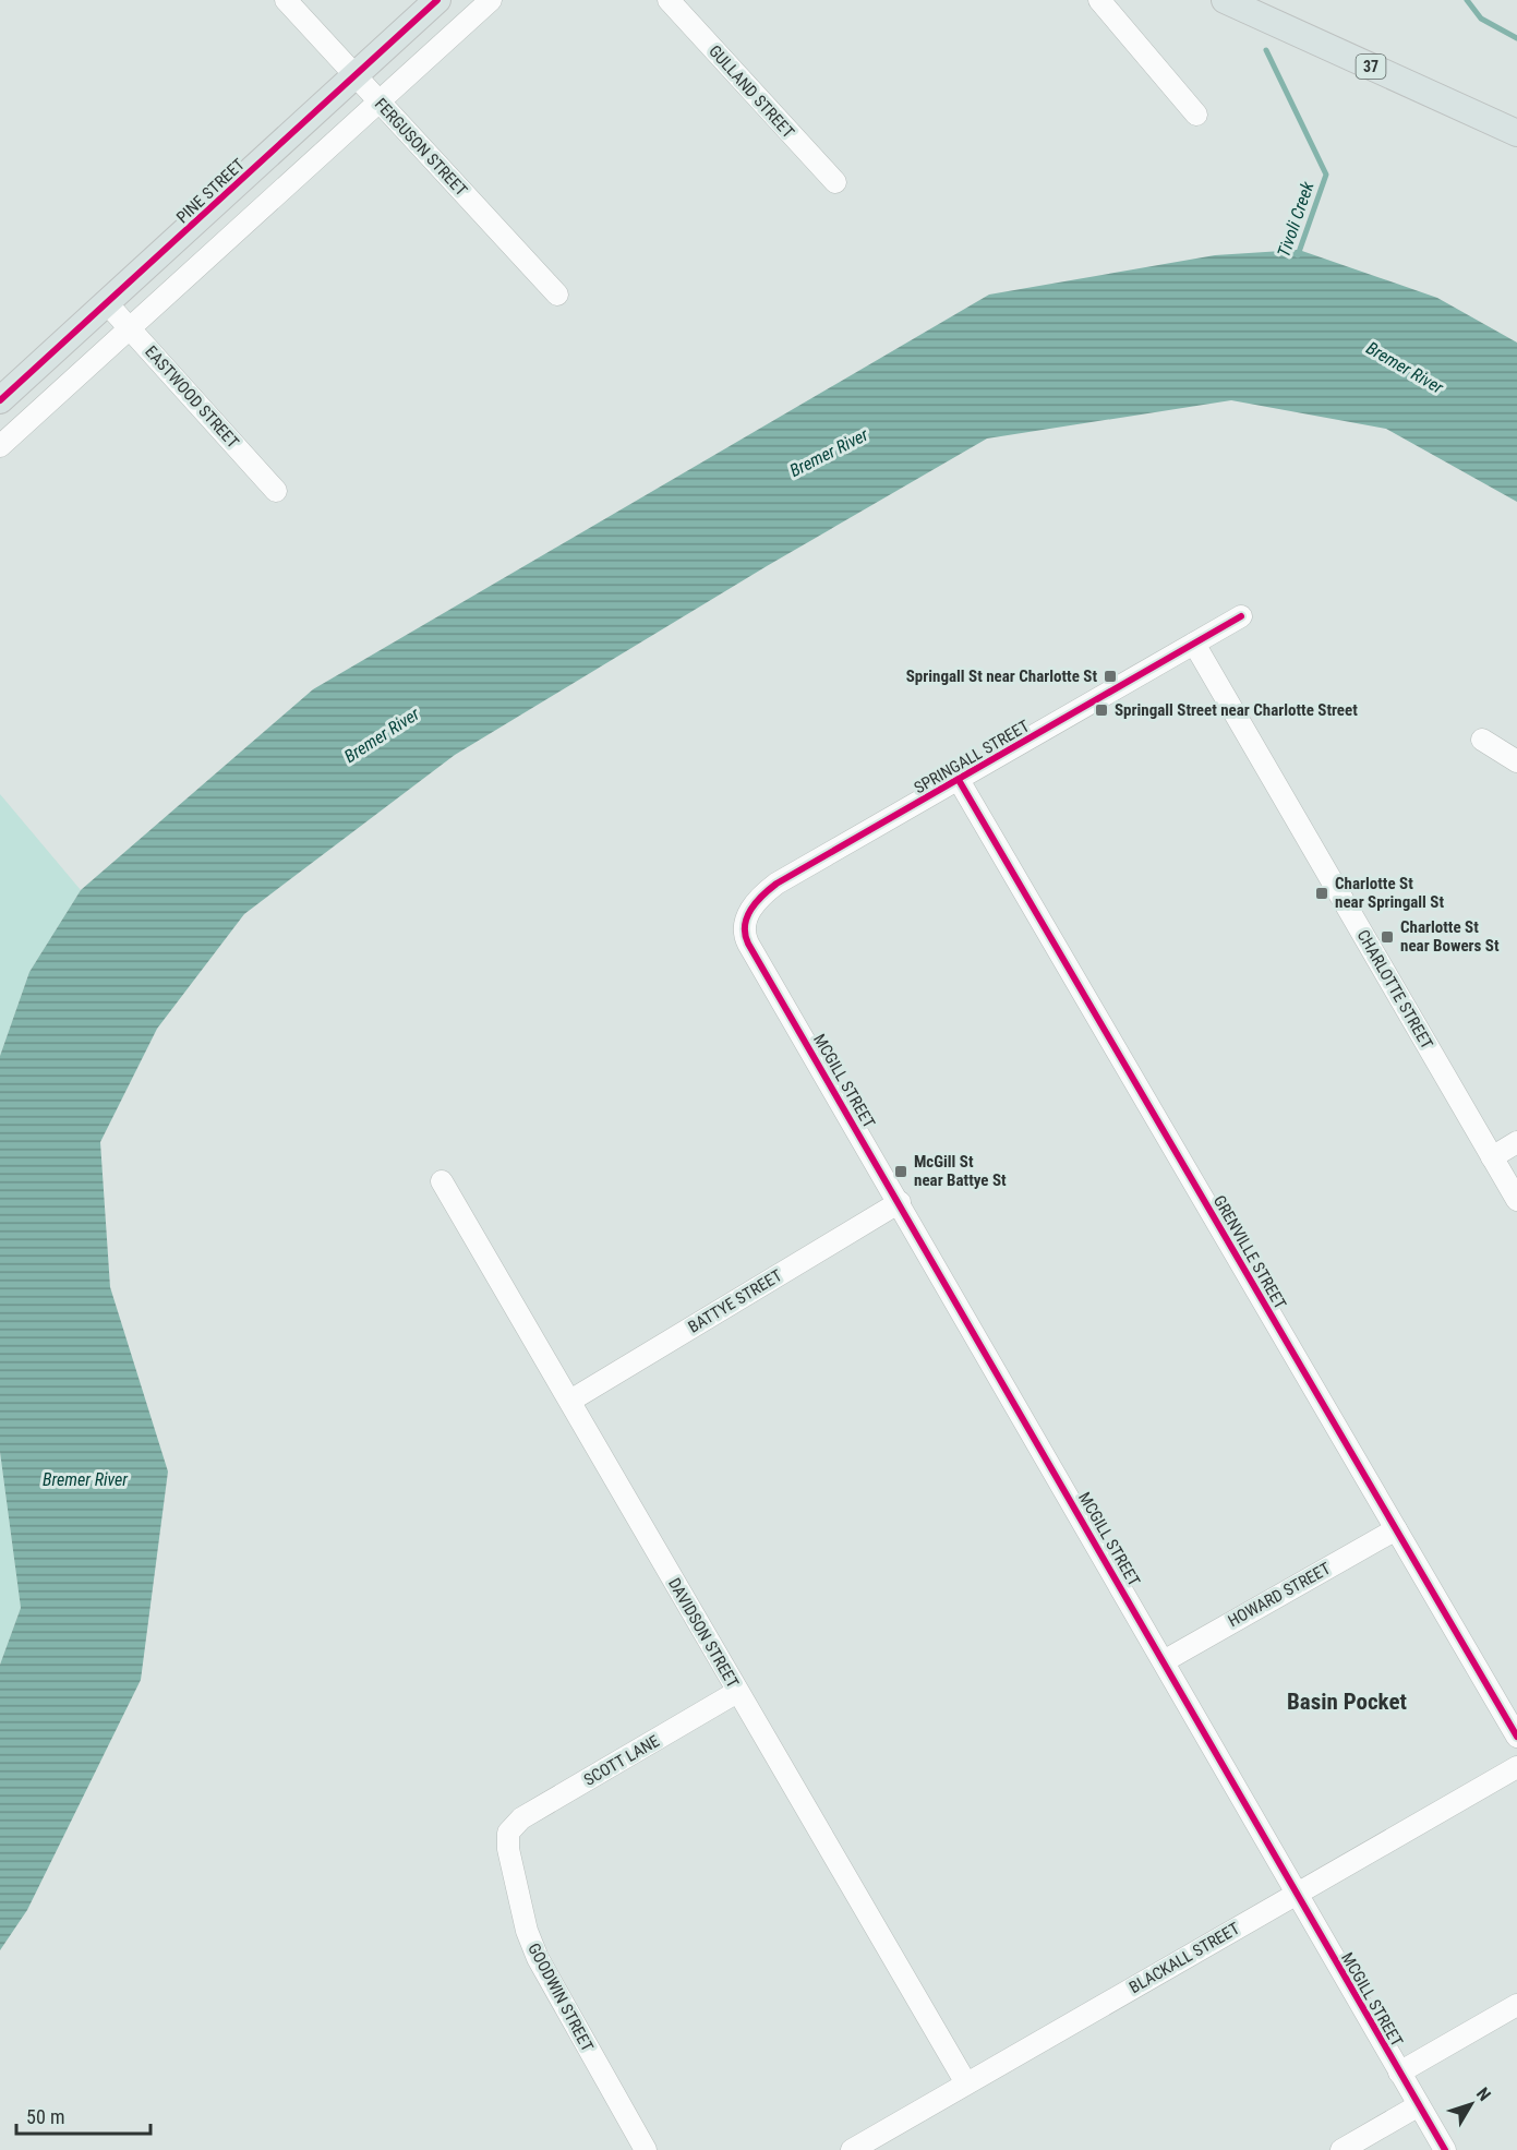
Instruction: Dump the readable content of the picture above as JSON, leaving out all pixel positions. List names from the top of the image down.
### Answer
{
  "streets": {
    "main road": ["37", "PINE STREET"],
    "street": [
      "GULLAND STREET",
      "FERGUSON STREET",
      "EASTWOOD STREET",
      "SPRINGALL STREET",
      "CHARLOTTE STREET",
      "MCGILL STREET",
      "GRENVILLE STREET",
      "BATTYE STREET",
      "HOWARD STREET",
      "DAVIDSON STREET",
      "SCOTT LANE",
      "BLACKALL STREET",
      "GOODWIN STREET"
    ]
  },
  "crossings": [
    ["FERGUSON STREET", "PINE STREET"],
    ["PINE STREET", "EASTWOOD STREET"],
    ["SPRINGALL STREET", "CHARLOTTE STREET"],
    ["SPRINGALL STREET", "MCGILL STREET"],
    ["SPRINGALL STREET", "GRENVILLE STREET"],
    ["MCGILL STREET", "BATTYE STREET"],
    ["MCGILL STREET", "HOWARD STREET"],
    ["MCGILL STREET", "BLACKALL STREET"],
    ["GRENVILLE STREET", "HOWARD STREET"],
    ["BATTYE STREET", "DAVIDSON STREET"],
    ["DAVIDSON STREET", "SCOTT LANE"],
    ["DAVIDSON STREET", "BLACKALL STREET"],
    ["SCOTT LANE", "GOODWIN STREET"]
  ],
  "districts": ["Basin Pocket"],
  "water": ["Tivoli Creek", "Bremer River"],
  "places": {
    "transit": [
      "Springall St near Charlotte St",
      "Springall Street near Charlotte Street",
      "Charlotte St near Springall St",
      "Charlotte St near Bowers St",
      "McGill St near Battye St"
    ]
  },
  "scale_bar": "50 m",
  "north": "top right"
}
